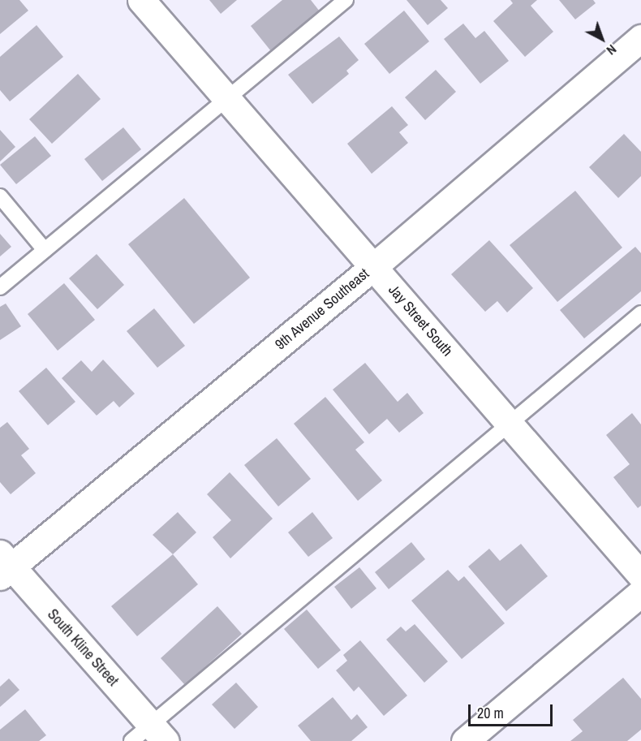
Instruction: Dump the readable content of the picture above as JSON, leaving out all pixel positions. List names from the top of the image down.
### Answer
{
  "streets": {
    "street": ["9th Avenue Southeast", "Jay Street South", "South Kline Street"]
  },
  "crossings": [
    ["9th Avenue Southeast", "Jay Street South"],
    ["9th Avenue Southeast", "South Kline Street"]
  ],
  "scale_bar": "20 m",
  "north": "bottom right"
}
